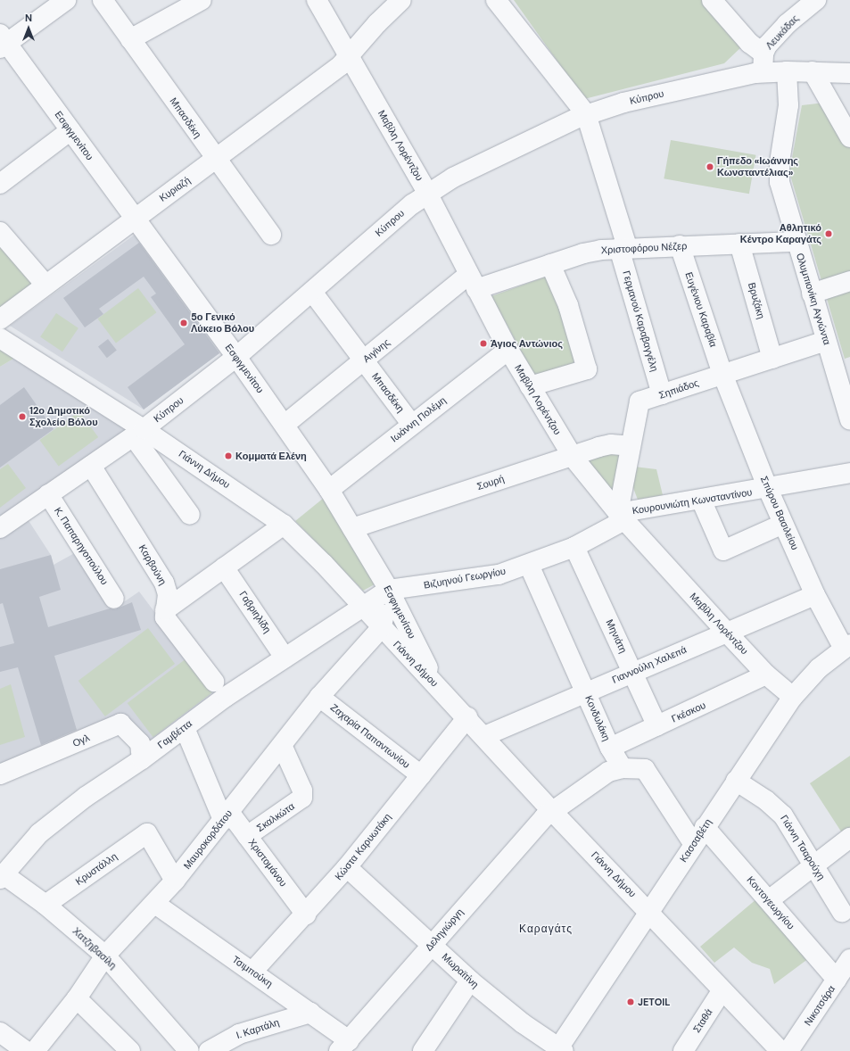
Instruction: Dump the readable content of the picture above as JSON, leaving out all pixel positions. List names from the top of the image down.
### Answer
{
  "streets": {
    "street": [
      "Λευκάδας",
      "Κύπρου",
      "Μπασδέκη",
      "Εσφιγμενίτου",
      "Μαβίλη Λορέντζου",
      "Κυριαζή",
      "Χριστοφόρου Νέζερ",
      "Ολυμπιονίκη Αγνώντα",
      "Βρυζάκη",
      "Ευγένιου Καραβία",
      "Γερμανού Καραβαγγέλη",
      "Αιγίνης",
      "Σηπιάδος",
      "Ιωάννη Πολέμη",
      "Γιάννη Δήμου",
      "Σουρή",
      "Κουρουνιώτη Κωνσταντίνου",
      "Σπύρου Βασιλείου",
      "Κ. Παπαρηγοπούλου",
      "Καρβούνη",
      "Βιζυηνού Γεωργίου",
      "Γαβριηλίδη",
      "Μηνιάτη",
      "Γιαννούλη Χαλεπά",
      "Γκέσκου",
      "Κονδυλάκη",
      "Γαμβέττα",
      "Ζαχαρία Παπαντωνίου",
      "Ογλ",
      "Σκαλκώτα",
      "Μαυροκορδάτου",
      "Κασσαβέτη",
      "Κώστα Καρυωτάκη",
      "Γιάννη Τσαρούχη",
      "Χριστομάνου",
      "Κρυστάλλη",
      "Κοντογεωργίου",
      "Δεληγιώργη",
      "Χατζηβασίλη",
      "Μωραϊτίνη",
      "Τσιμπούκη",
      "Νικοτσάρα",
      "Σταθά",
      "Ι. Καρτάλη"
    ]
  },
  "crossings": [
    ["Λευκάδας", "Κύπρου"],
    ["Κύπρου", "Μπασδέκη"],
    ["Κύπρου", "Εσφιγμενίτου"],
    ["Κύπρου", "Μαβίλη Λορέντζου"],
    ["Κύπρου", "Ολυμπιονίκη Αγνώντα"],
    ["Κύπρου", "Γερμανού Καραβαγγέλη"],
    ["Κύπρου", "Γιάννη Δήμου"],
    ["Κύπρου", "Κ. Παπαρηγοπούλου"],
    ["Κύπρου", "Καρβούνη"],
    ["Μπασδέκη", "Κυριαζή"],
    ["Μπασδέκη", "Αιγίνης"],
    ["Μπασδέκη", "Ιωάννη Πολέμη"],
    ["Εσφιγμενίτου", "Κυριαζή"],
    ["Εσφιγμενίτου", "Αιγίνης"],
    ["Εσφιγμενίτου", "Ιωάννη Πολέμη"],
    ["Εσφιγμενίτου", "Γιάννη Δήμου"],
    ["Εσφιγμενίτου", "Σουρή"],
    ["Εσφιγμενίτου", "Βιζυηνού Γεωργίου"],
    ["Μαβίλη Λορέντζου", "Κυριαζή"],
    ["Μαβίλη Λορέντζου", "Χριστοφόρου Νέζερ"],
    ["Μαβίλη Λορέντζου", "Αιγίνης"],
    ["Μαβίλη Λορέντζου", "Σηπιάδος"],
    ["Μαβίλη Λορέντζου", "Ιωάννη Πολέμη"],
    ["Μαβίλη Λορέντζου", "Σουρή"],
    ["Μαβίλη Λορέντζου", "Κουρουνιώτη Κωνσταντίνου"],
    ["Μαβίλη Λορέντζου", "Βιζυηνού Γεωργίου"],
    ["Μαβίλη Λορέντζου", "Γιαννούλη Χαλεπά"],
    ["Μαβίλη Λορέντζου", "Γκέσκου"],
    ["Μαβίλη Λορέντζου", "Κασσαβέτη"],
    ["Χριστοφόρου Νέζερ", "Ολυμπιονίκη Αγνώντα"],
    ["Χριστοφόρου Νέζερ", "Βρυζάκη"],
    ["Χριστοφόρου Νέζερ", "Ευγένιου Καραβία"],
    ["Χριστοφόρου Νέζερ", "Γερμανού Καραβαγγέλη"],
    ["Χριστοφόρου Νέζερ", "Αιγίνης"],
    ["Ολυμπιονίκη Αγνώντα", "Σηπιάδος"],
    ["Βρυζάκη", "Σηπιάδος"],
    ["Ευγένιου Καραβία", "Σηπιάδος"],
    ["Ευγένιου Καραβία", "Σπύρου Βασιλείου"],
    ["Γερμανού Καραβαγγέλη", "Σηπιάδος"],
    ["Σηπιάδος", "Σουρή"],
    ["Σηπιάδος", "Κουρουνιώτη Κωνσταντίνου"],
    ["Σηπιάδος", "Σπύρου Βασιλείου"],
    ["Σηπιάδος", "Βιζυηνού Γεωργίου"],
    ["Γιάννη Δήμου", "Βιζυηνού Γεωργίου"],
    ["Γιάννη Δήμου", "Γιαννούλη Χαλεπά"],
    ["Γιάννη Δήμου", "Γαμβέττα"],
    ["Γιάννη Δήμου", "Μαυροκορδάτου"],
    ["Γιάννη Δήμου", "Κασσαβέτη"],
    ["Γιάννη Δήμου", "Κώστα Καρυωτάκη"],
    ["Γιάννη Δήμου", "Δεληγιώργη"],
    ["Γιάννη Δήμου", "Σταθά"],
    ["Κουρουνιώτη Κωνσταντίνου", "Σπύρου Βασιλείου"],
    ["Κουρουνιώτη Κωνσταντίνου", "Βιζυηνού Γεωργίου"],
    ["Σπύρου Βασιλείου", "Γιαννούλη Χαλεπά"],
    ["Σπύρου Βασιλείου", "Κασσαβέτη"],
    ["Βιζυηνού Γεωργίου", "Μηνιάτη"],
    ["Βιζυηνού Γεωργίου", "Κονδυλάκη"],
    ["Βιζυηνού Γεωργίου", "Γαμβέττα"],
    ["Γαβριηλίδη", "Γαμβέττα"],
    ["Μηνιάτη", "Γιαννούλη Χαλεπά"],
    ["Μηνιάτη", "Γκέσκου"],
    ["Γιαννούλη Χαλεπά", "Κονδυλάκη"],
    ["Γκέσκου", "Κονδυλάκη"],
    ["Γαμβέττα", "Ογλ"],
    ["Γαμβέττα", "Χριστομάνου"],
    ["Γαμβέττα", "Χατζηβασίλη"],
    ["Ζαχαρία Παπαντωνίου", "Μαυροκορδάτου"],
    ["Ζαχαρία Παπαντωνίου", "Κώστα Καρυωτάκη"],
    ["Σκαλκώτα", "Μαυροκορδάτου"],
    ["Σκαλκώτα", "Χριστομάνου"],
    ["Μαυροκορδάτου", "Χριστομάνου"],
    ["Μαυροκορδάτου", "Κρυστάλλη"],
    ["Μαυροκορδάτου", "Χατζηβασίλη"],
    ["Μαυροκορδάτου", "Τσιμπούκη"],
    ["Κασσαβέτη", "Γιάννη Τσαρούχη"],
    ["Κασσαβέτη", "Κοντογεωργίου"],
    ["Κασσαβέτη", "Μωραϊτίνη"],
    ["Κώστα Καρυωτάκη", "Χριστομάνου"],
    ["Κώστα Καρυωτάκη", "Μωραϊτίνη"],
    ["Κώστα Καρυωτάκη", "Τσιμπούκη"],
    ["Κρυστάλλη", "Χατζηβασίλη"],
    ["Κοντογεωργίου", "Νικοτσάρα"],
    ["Δεληγιώργη", "Μωραϊτίνη"],
    ["Δεληγιώργη", "Τσιμπούκη"],
    ["Τσιμπούκη", "Ι. Καρτάλη"]
  ],
  "districts": ["Καραγάτς"],
  "places": [
    "Γήπεδο «Ιωάννης Κωνσταντέλιας»",
    "Αθλητικό Κέντρο Καραγάτς",
    "5ο Γενικό Λύκειο Βόλου",
    "Άγιος Αντώνιος",
    "12ο Δημοτικό Σχολείο Βόλου",
    "Κομματά Ελένη",
    "JETOIL"
  ],
  "north": "top"
}
